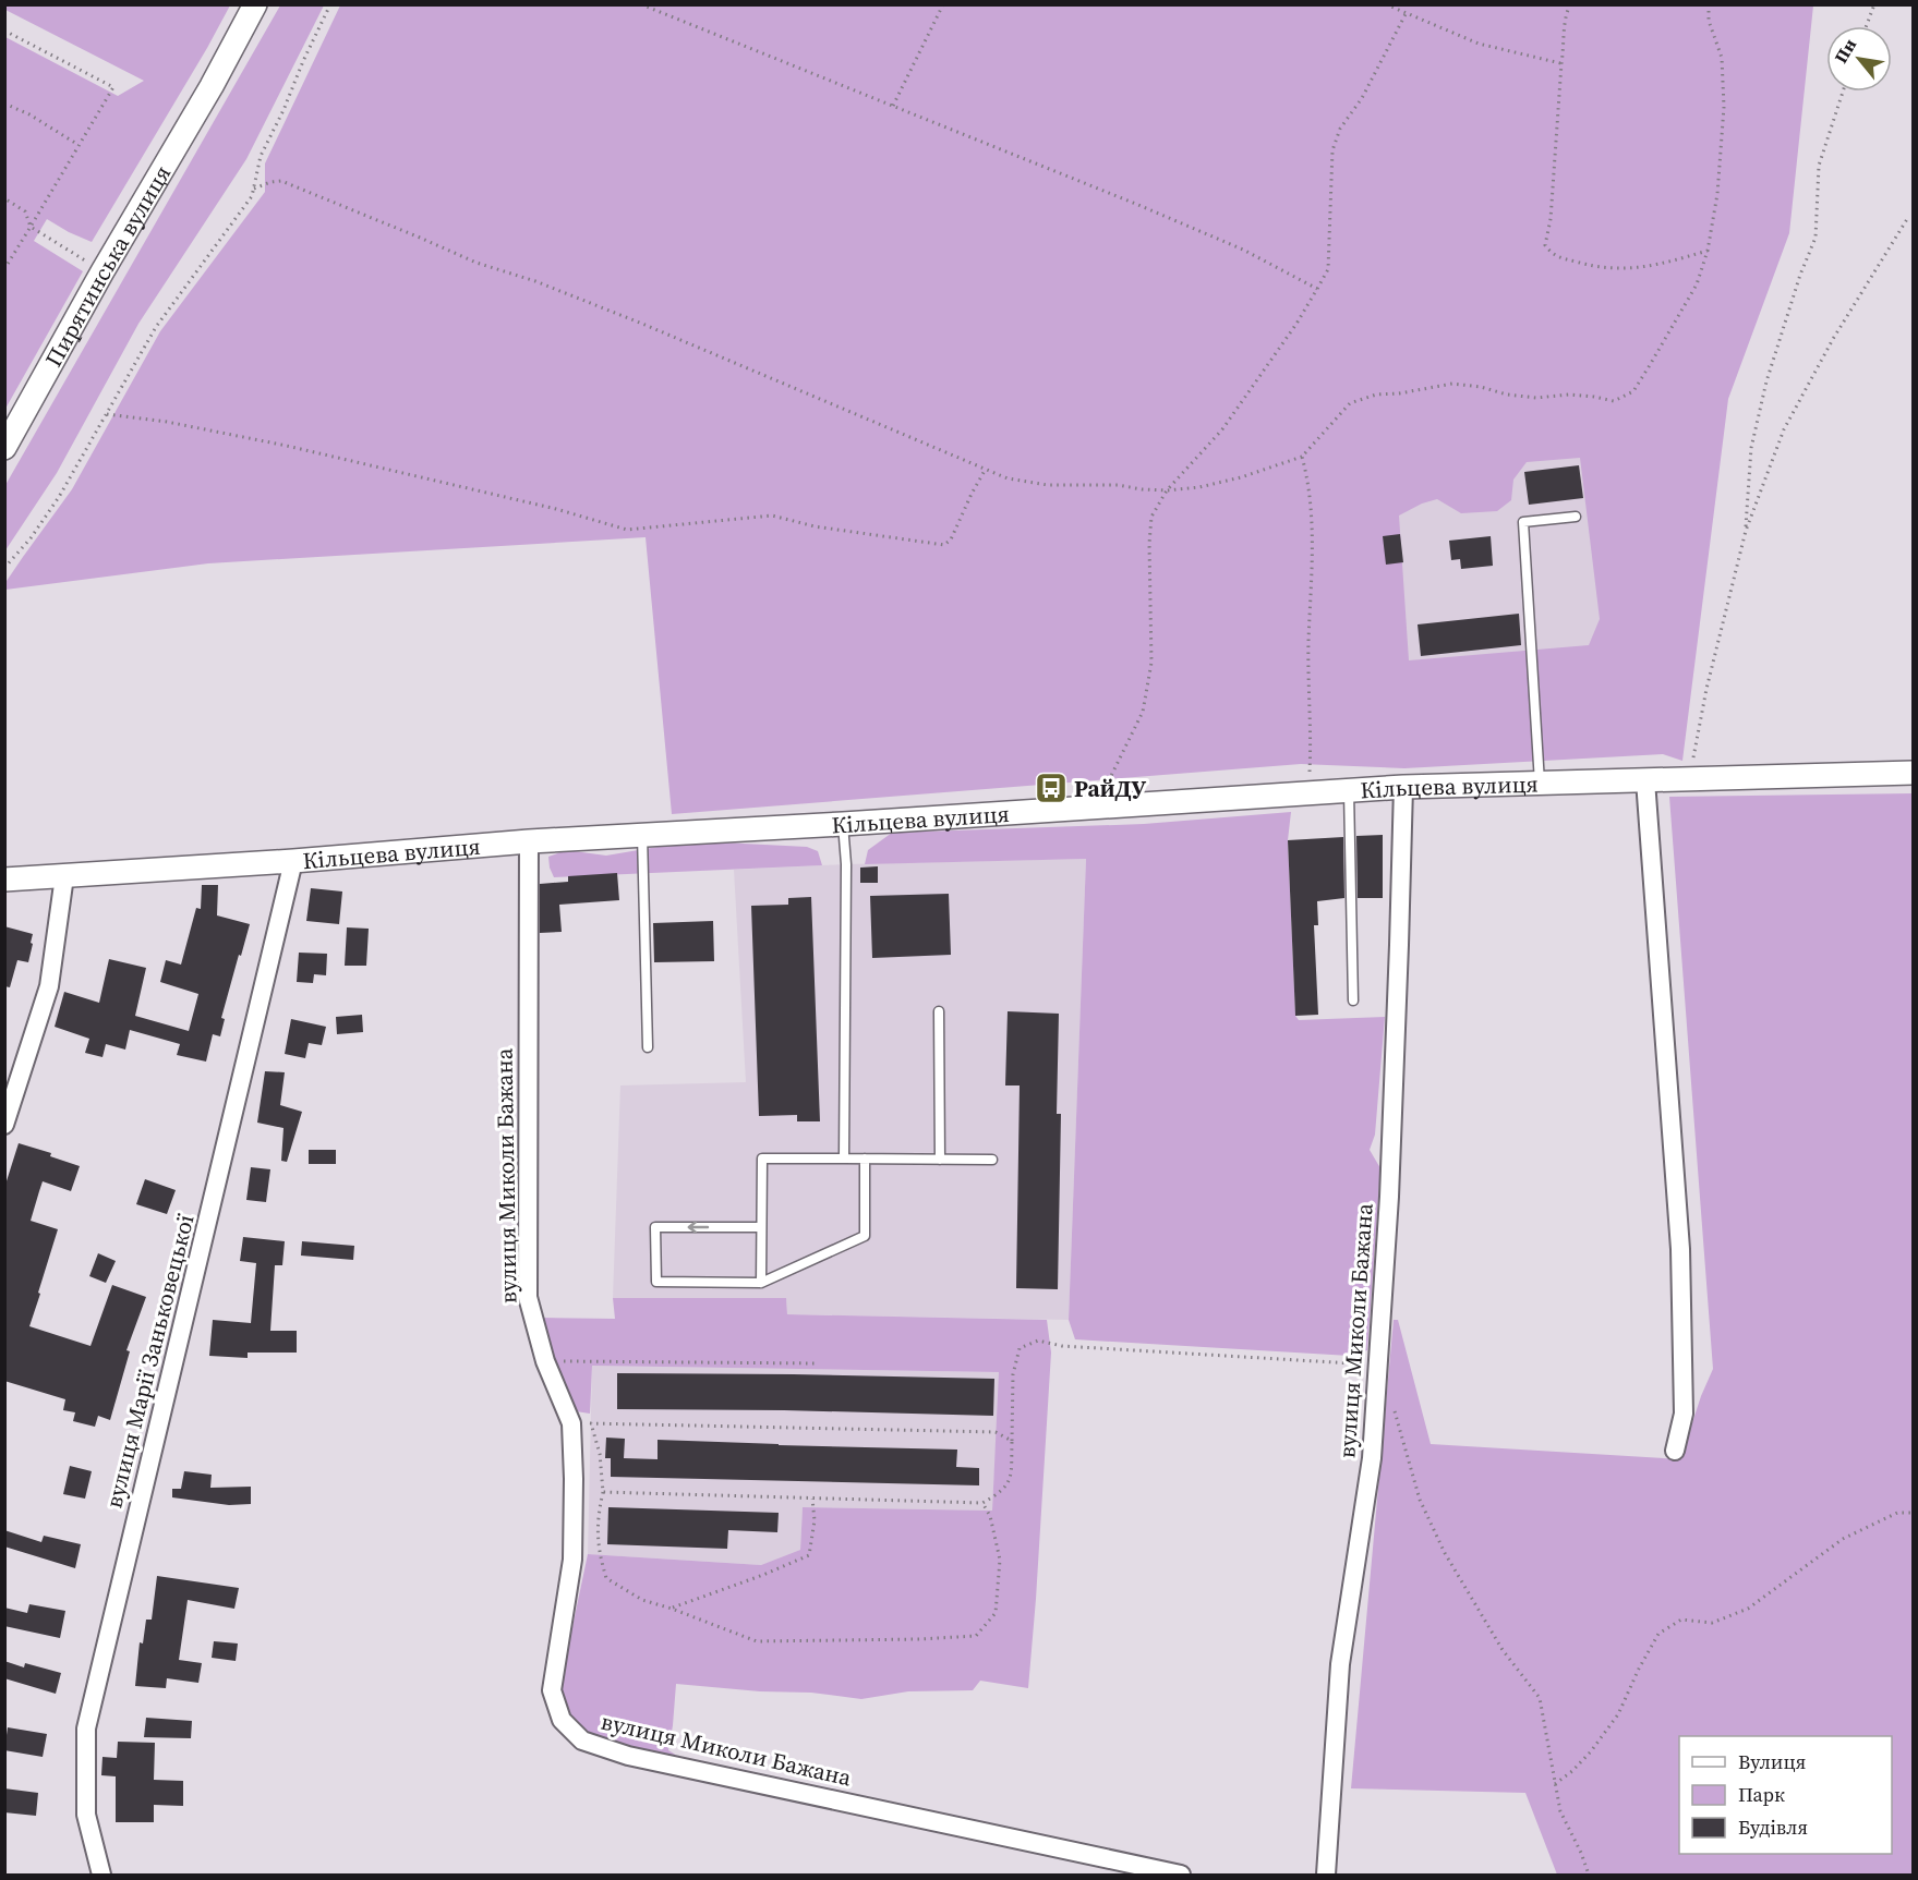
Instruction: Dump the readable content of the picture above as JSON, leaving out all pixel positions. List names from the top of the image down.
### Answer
{
  "streets": {
    "street": [
      "Пирятинська вулиця",
      "Кільцева вулиця",
      "вулиця Миколи Бажана",
      "вулиця Марії Заньковецької"
    ]
  },
  "crossings": [
    ["Кільцева вулиця", "вулиця Миколи Бажана"],
    ["Кільцева вулиця", "вулиця Марії Заньковецької"]
  ],
  "places": {
    "bus stop": ["РайДУ"]
  },
  "legend": ["Вулиця", "Парк", "Будівля"],
  "north": "top left"
}
